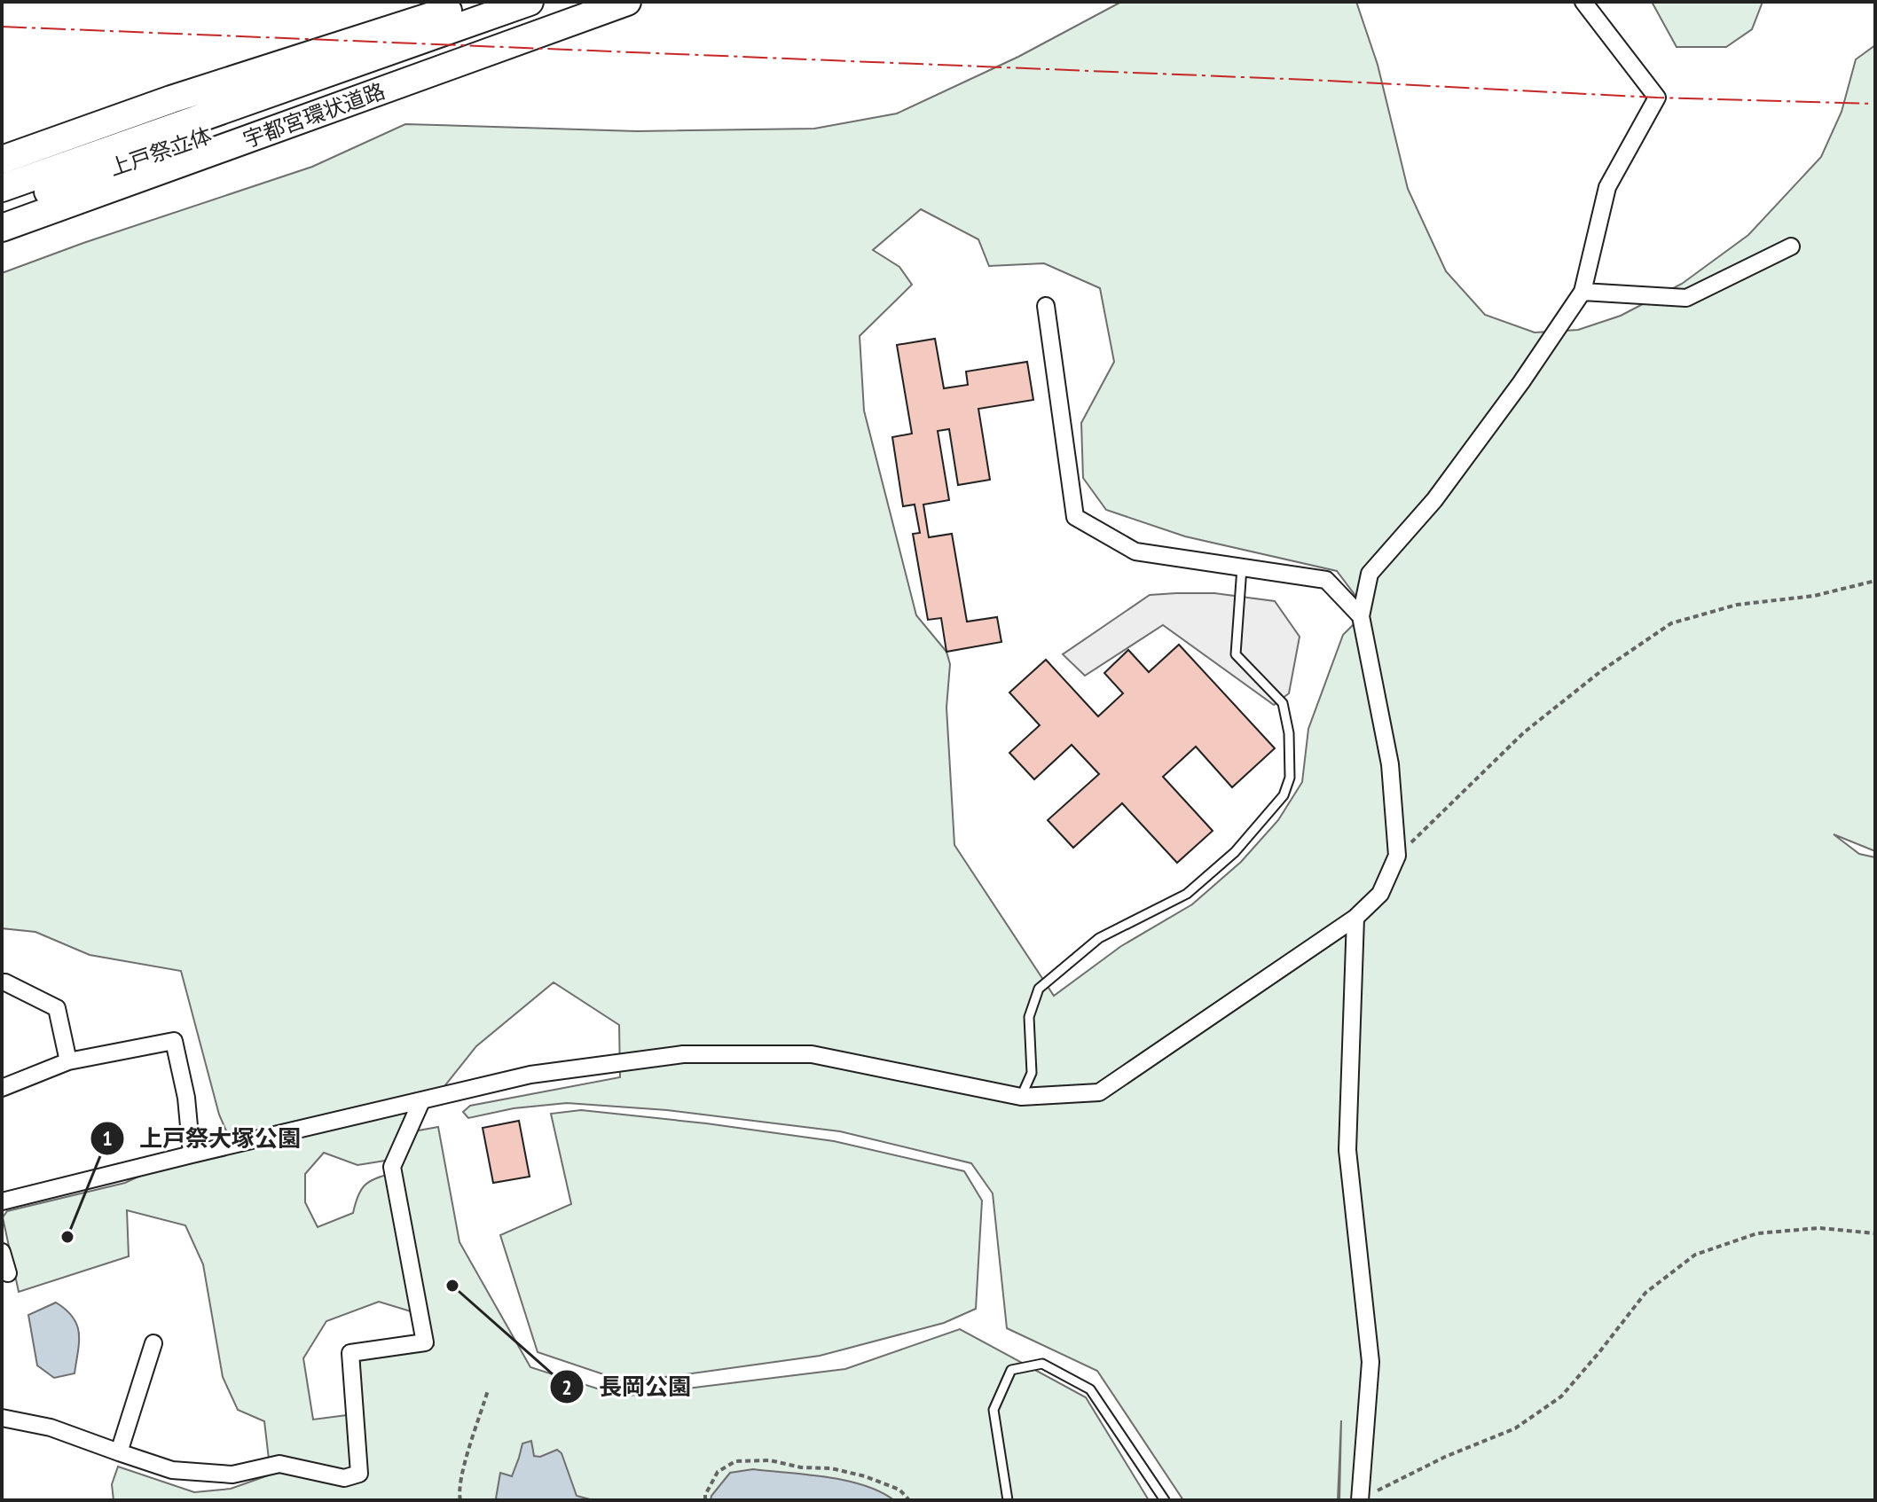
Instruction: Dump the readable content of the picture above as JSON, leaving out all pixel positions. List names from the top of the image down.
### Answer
{
  "streets": {
    "highway": ["宇都宮環状道路", "上戸祭立体"]
  },
  "places": ["上戸祭大塚公園", "長岡公園"]
}
